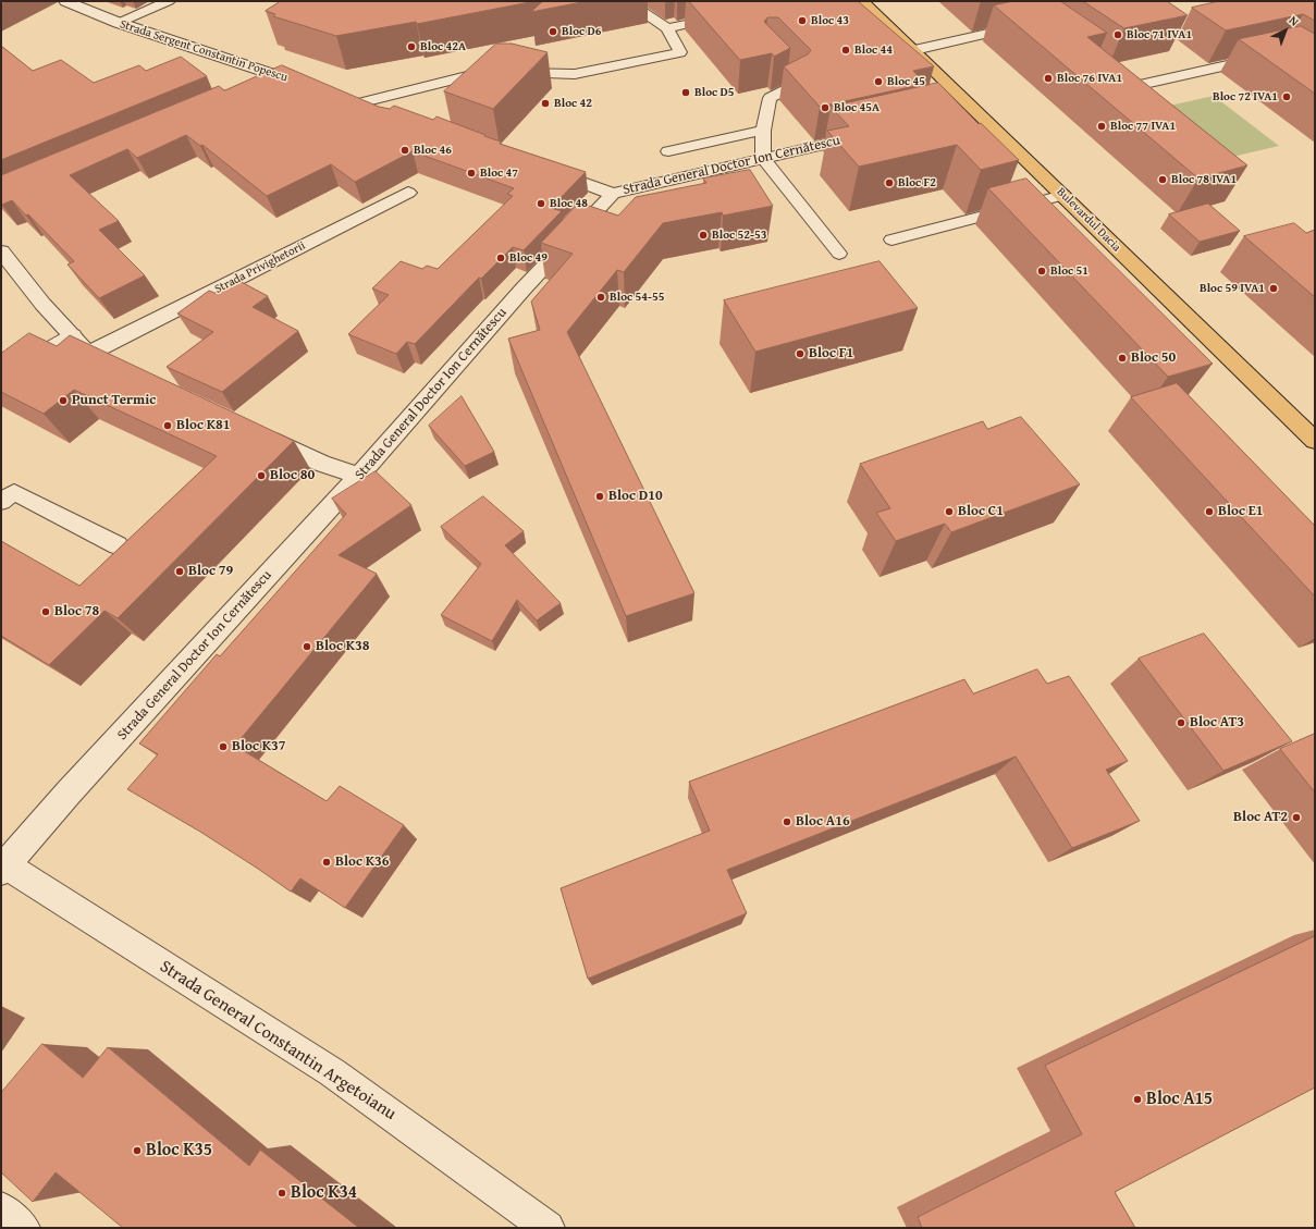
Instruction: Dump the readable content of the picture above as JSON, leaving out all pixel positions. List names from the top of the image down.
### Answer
{
  "streets": {
    "main road": ["Bulevardul Dacia"],
    "street": [
      "Strada Sergent Constantin Popescu",
      "Strada General Doctor Ion Cernătescu",
      "Strada Privighetorii",
      "Strada General Constantin Argetoianu"
    ]
  },
  "crossings": [
    ["Strada General Doctor Ion Cernătescu", "Strada General Constantin Argetoianu"]
  ],
  "places": [
    "Bloc 43",
    "Bloc D6",
    "Bloc 71 IVA1",
    "Bloc 42A",
    "Bloc 44",
    "Bloc 76 IVA1",
    "Bloc 45",
    "Bloc D5",
    "Bloc 72 IVA1",
    "Bloc 42",
    "Bloc 45A",
    "Bloc 77 IVA1",
    "Bloc 46",
    "Bloc 47",
    "Bloc 78 IVA1",
    "Bloc F2",
    "Bloc 48",
    "Bloc 52-53",
    "Bloc 49",
    "Bloc 51",
    "Bloc 59 IVA1",
    "Bloc 54-55",
    "Bloc F1",
    "Bloc 50",
    "Punct Termic",
    "Bloc K81",
    "Bloc 80",
    "Bloc D10",
    "Bloc C1",
    "Bloc E1",
    "Bloc 79",
    "Bloc 78",
    "Bloc K38",
    "Bloc AT3",
    "Bloc K37",
    "Bloc AT2",
    "Bloc A16",
    "Bloc K36",
    "Bloc A15",
    "Bloc K35",
    "Bloc K34"
  ],
  "north": "top right"
}
